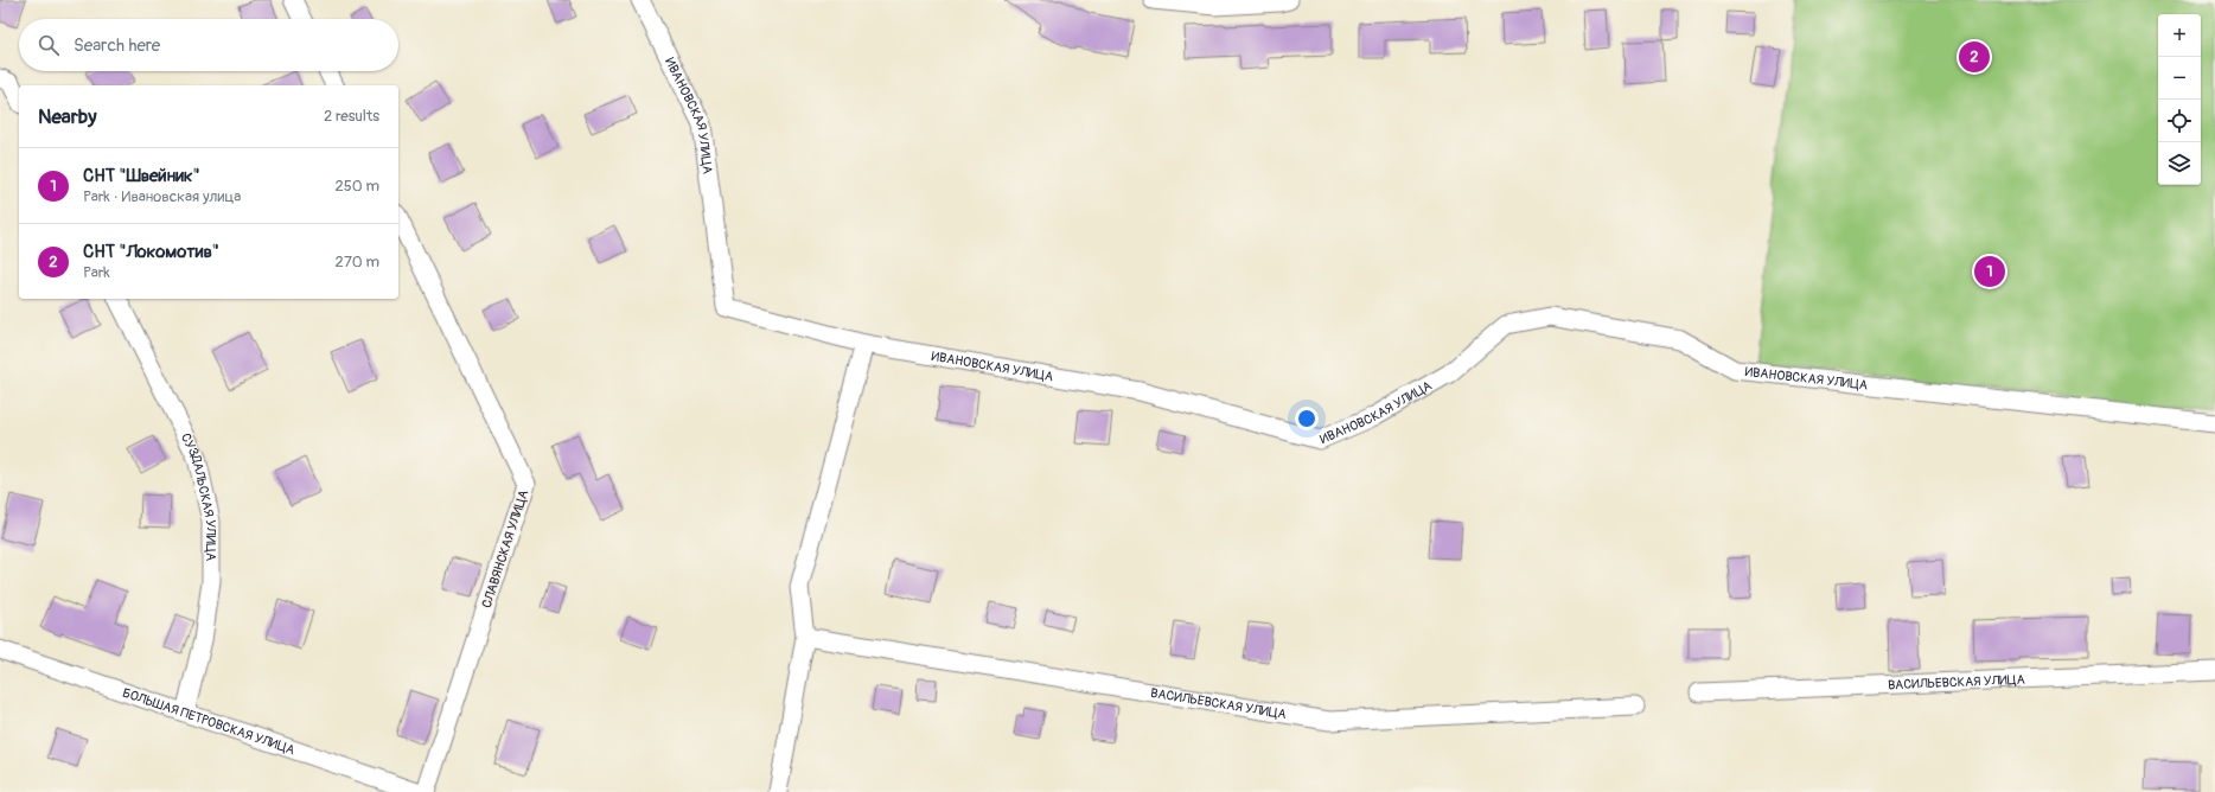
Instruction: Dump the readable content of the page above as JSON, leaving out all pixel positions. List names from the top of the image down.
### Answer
{
  "streets": {
    "street": [
      "ИВАНОВСКАЯ УЛИЦА",
      "СУЗДАЛЬСКАЯ УЛИЦА",
      "СЛАВЯНСКАЯ УЛИЦА",
      "ВАСИЛЬЕВСКАЯ УЛИЦА",
      "БОЛЬШАЯ ПЕТРОВСКАЯ УЛИЦА"
    ]
  },
  "crossings": [
    ["СУЗДАЛЬСКАЯ УЛИЦА", "БОЛЬШАЯ ПЕТРОВСКАЯ УЛИЦА"]
  ],
  "page": {
    "map_buttons": ["+", "−"],
    "search": "Search here",
    "pins": ["2", "1"],
    "heading": ["Nearby", "2 results"],
    "list": [
      {
        "mark": "1",
        "name": "СНТ \"Швейник\"",
        "note": "Park · Ивановская улица",
        "value": "250 m"
      },
      {
        "mark": "2",
        "name": "СНТ \"Локомотив\"",
        "note": "Park",
        "value": "270 m"
      }
    ]
  }
}
